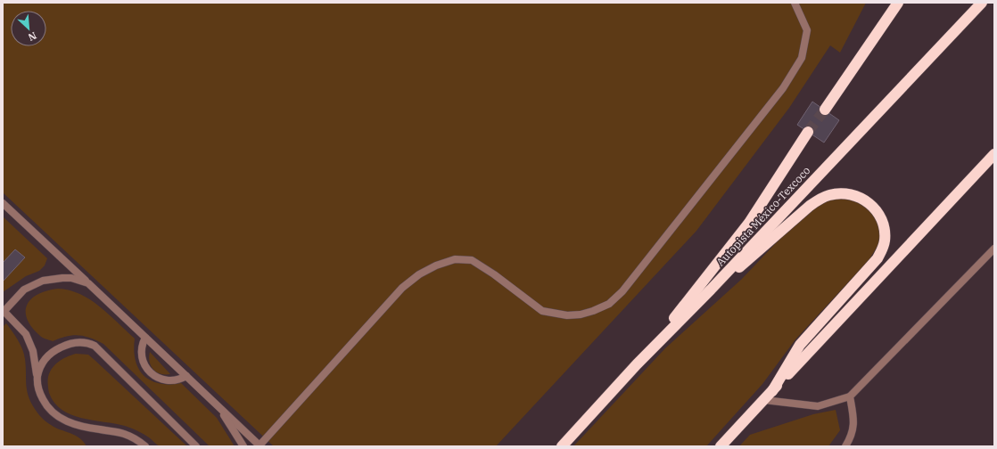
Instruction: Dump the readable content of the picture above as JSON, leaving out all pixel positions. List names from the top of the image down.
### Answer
{
  "streets": {
    "highway": ["Autopista México-Texcoco"]
  },
  "north": "bottom right"
}
